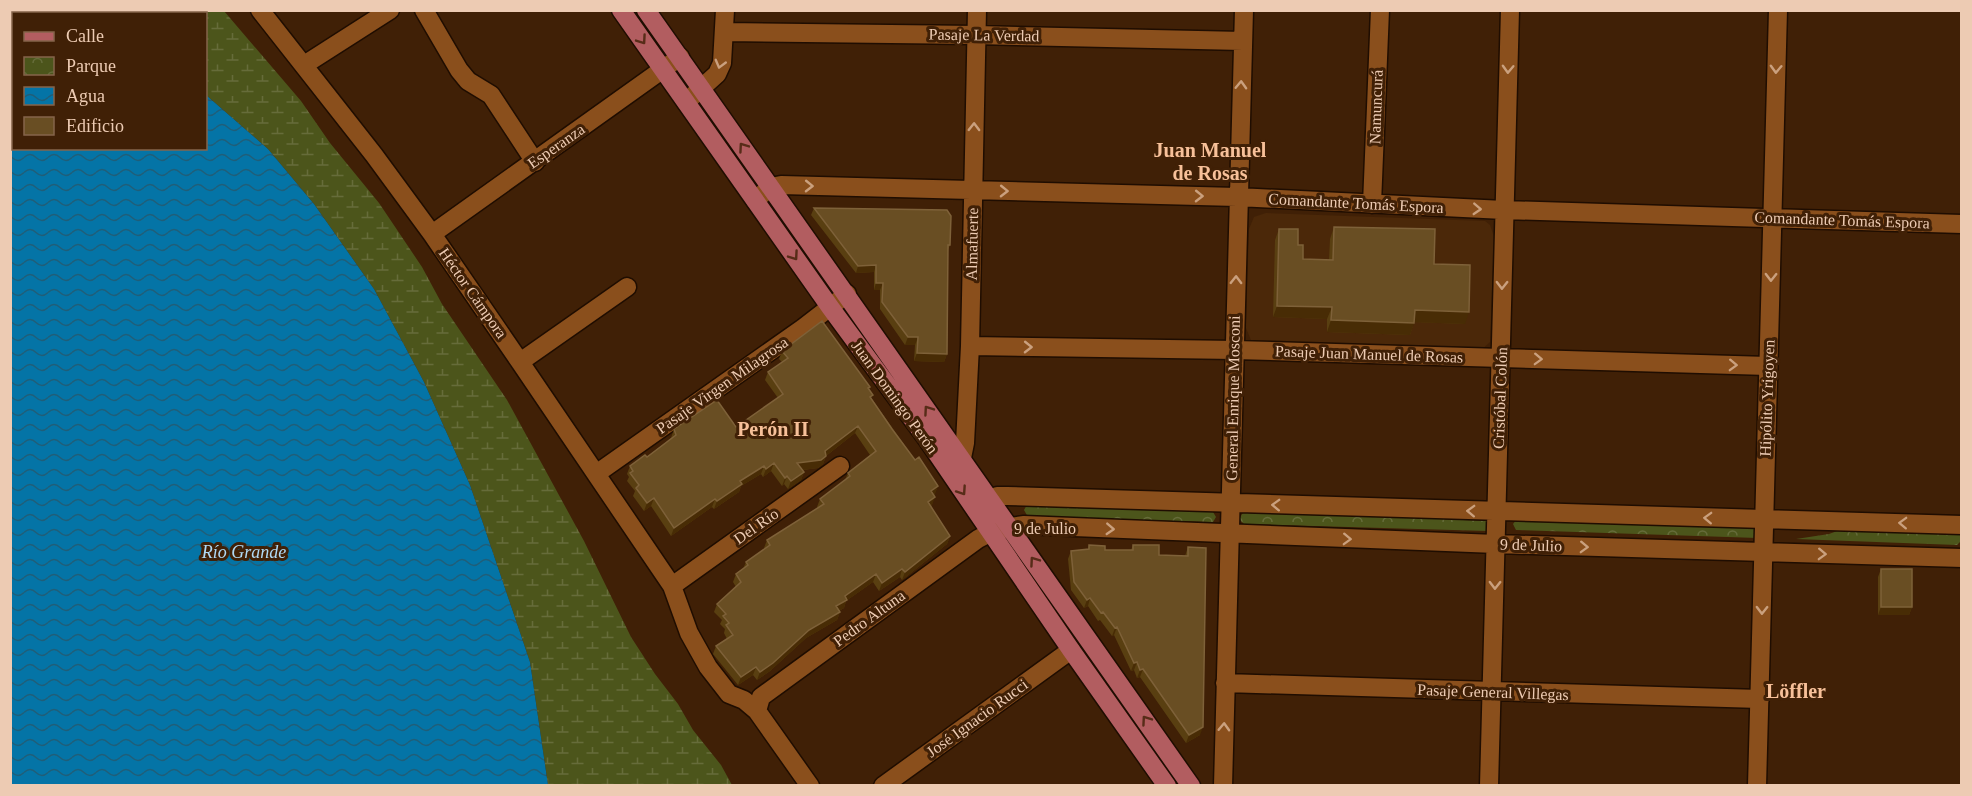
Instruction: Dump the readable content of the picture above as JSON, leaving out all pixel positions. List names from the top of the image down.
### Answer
{
  "streets": {
    "main road": ["Juan Domingo Perón"],
    "street": [
      "Pasaje La Verdad",
      "Namuncurá",
      "Esperanza",
      "Comandante Tomás Espora",
      "Almafuerte",
      "Héctor Cámpora",
      "Pasaje Juan Manuel de Rosas",
      "Pasaje Virgen Milagrosa",
      "General Enrique Mosconi",
      "Cristóbal Colón",
      "Hipólito Yrigoyen",
      "Del Río",
      "9 de Julio",
      "Pedro Altuna",
      "Pasaje General Villegas",
      "José Ignacio Rucci"
    ]
  },
  "crossings": [
    ["Pasaje La Verdad", "Almafuerte"],
    ["Pasaje La Verdad", "General Enrique Mosconi"],
    ["Namuncurá", "Comandante Tomás Espora"],
    ["Esperanza", "Héctor Cámpora"],
    ["Esperanza", "Juan Domingo Perón"],
    ["Comandante Tomás Espora", "Almafuerte"],
    ["Comandante Tomás Espora", "Juan Domingo Perón"],
    ["Comandante Tomás Espora", "General Enrique Mosconi"],
    ["Comandante Tomás Espora", "Cristóbal Colón"],
    ["Comandante Tomás Espora", "Hipólito Yrigoyen"],
    ["Almafuerte", "Pasaje Juan Manuel de Rosas"],
    ["Almafuerte", "Juan Domingo Perón"],
    ["Héctor Cámpora", "Pasaje Virgen Milagrosa"],
    ["Héctor Cámpora", "Del Río"],
    ["Héctor Cámpora", "Pedro Altuna"],
    ["Pasaje Juan Manuel de Rosas", "General Enrique Mosconi"],
    ["Pasaje Juan Manuel de Rosas", "Cristóbal Colón"],
    ["Pasaje Juan Manuel de Rosas", "Hipólito Yrigoyen"],
    ["Pasaje Virgen Milagrosa", "Juan Domingo Perón"],
    ["Juan Domingo Perón", "9 de Julio"],
    ["Juan Domingo Perón", "Pedro Altuna"],
    ["Juan Domingo Perón", "José Ignacio Rucci"],
    ["General Enrique Mosconi", "9 de Julio"],
    ["General Enrique Mosconi", "Pasaje General Villegas"],
    ["Cristóbal Colón", "9 de Julio"],
    ["Cristóbal Colón", "Pasaje General Villegas"],
    ["Hipólito Yrigoyen", "9 de Julio"],
    ["Hipólito Yrigoyen", "Pasaje General Villegas"],
    ["9 de Julio", "Pedro Altuna"]
  ],
  "one_way": [
    "Comandante Tomás Espora",
    "Pasaje Juan Manuel de Rosas",
    "General Enrique Mosconi",
    "Cristóbal Colón",
    "Hipólito Yrigoyen"
  ],
  "districts": ["Juan Manuel de Rosas", "Perón II", "Löffler"],
  "water": ["Río Grande"],
  "legend": [
    "Calle",
    "Parque",
    "Agua",
    "Edificio"
  ]
}
